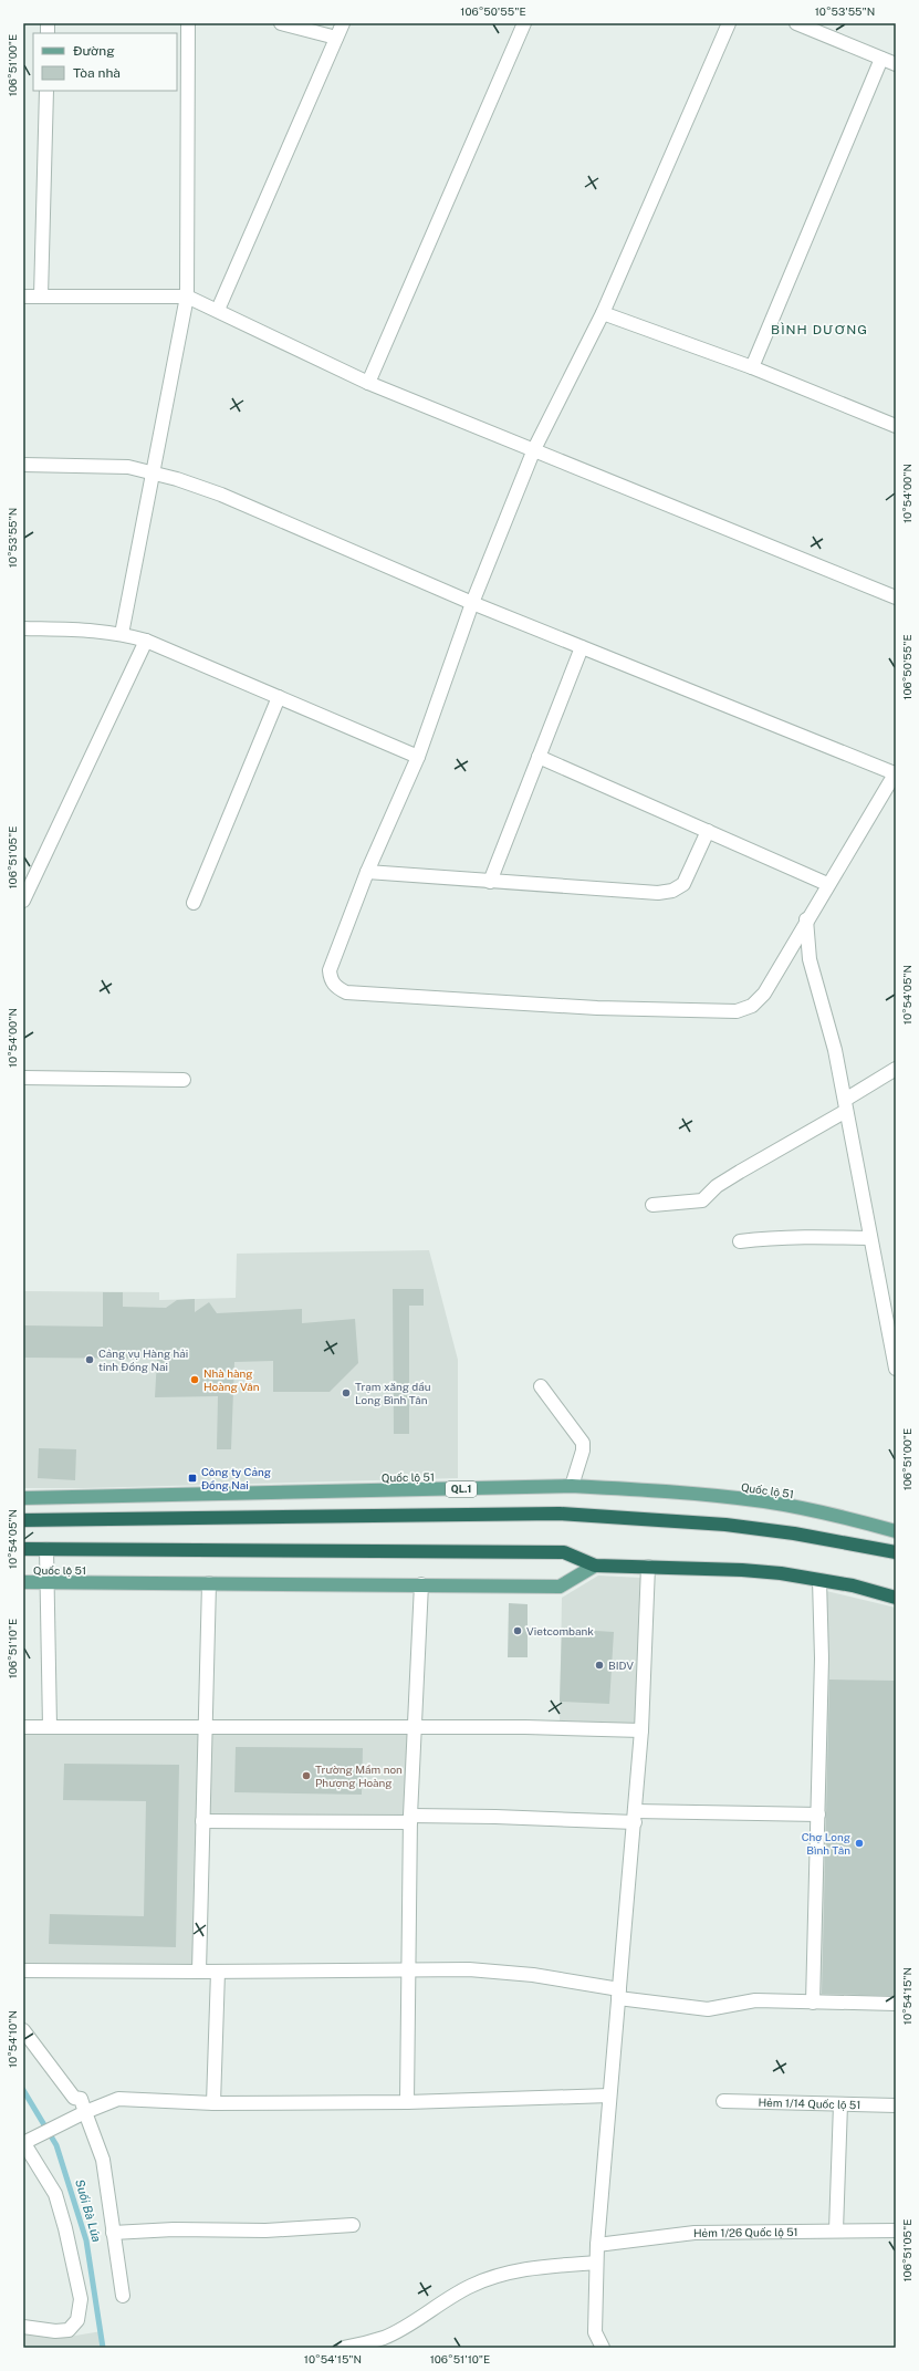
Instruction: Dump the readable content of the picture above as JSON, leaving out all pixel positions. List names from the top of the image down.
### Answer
{
  "streets": {
    "highway": ["Quốc lộ 51"],
    "main road": ["QL.1"],
    "street": ["Hẻm 1/14 Quốc lộ 51", "Hẻm 1/26 Quốc lộ 51"]
  },
  "districts": ["BÌNH DƯƠNG"],
  "water": ["Suối Bà Lúa"],
  "places": {
    "other": [
      "Cảng vụ Hàng hải tỉnh Đồng Nai",
      "Nhà hàng Hoàng Vân",
      "Trạm xăng dầu Long Bình Tân",
      "Vietcombank",
      "BIDV",
      "Trường Mầm non Phượng Hoàng",
      "Chợ Long Bình Tân"
    ],
    "transit": ["Công ty Cảng Đồng Nai"]
  },
  "legend": ["Đường", "Tòa nhà"],
  "coordinates": [
    "106°50'55\"E",
    "10°53'55\"N",
    "106°51'00\"E",
    "10°54'00\"N",
    "106°51'05\"E",
    "10°54'05\"N",
    "106°51'10\"E",
    "10°54'15\"N",
    "10°54'10\"N"
  ]
}
